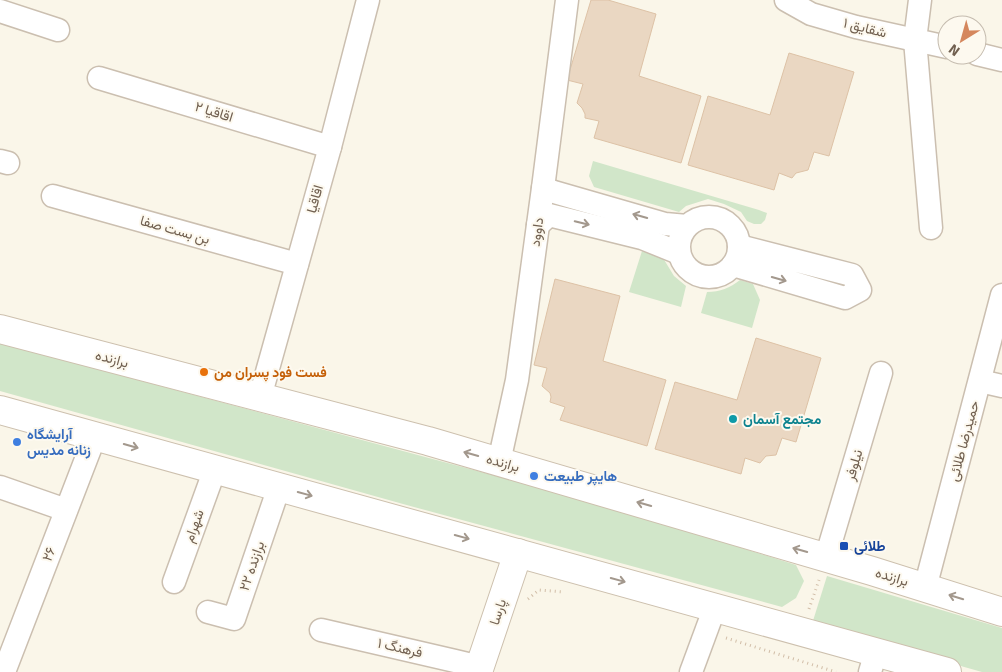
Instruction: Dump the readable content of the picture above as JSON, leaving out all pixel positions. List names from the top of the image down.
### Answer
{
  "streets": {
    "main road": ["برازنده", "پارسا"],
    "street": [
      "شقایق ۱",
      "اقاقیا ۲",
      "اقاقیا",
      "بن بست صفا",
      "داوود",
      "حمیدرضا طلائی",
      "نیلوفر",
      "شهرام",
      "۲۶",
      "برازنده ۲۲",
      "فرهنگ ۱"
    ]
  },
  "crossings": [
    ["اقاقیا ۲", "اقاقیا"],
    ["اقاقیا", "بن بست صفا"],
    ["اقاقیا", "برازنده"],
    ["داوود", "برازنده"],
    ["برازنده", "حمیدرضا طلائی"],
    ["برازنده", "نیلوفر"],
    ["پارسا", "فرهنگ ۱"]
  ],
  "places": {
    "other": [
      "فست فود پسران من",
      "مجتمع آسمان",
      "آرایشگاه زنانه مدیس",
      "هایپر طبیعت"
    ],
    "transit": ["طلائی"]
  },
  "north": "bottom left"
}
